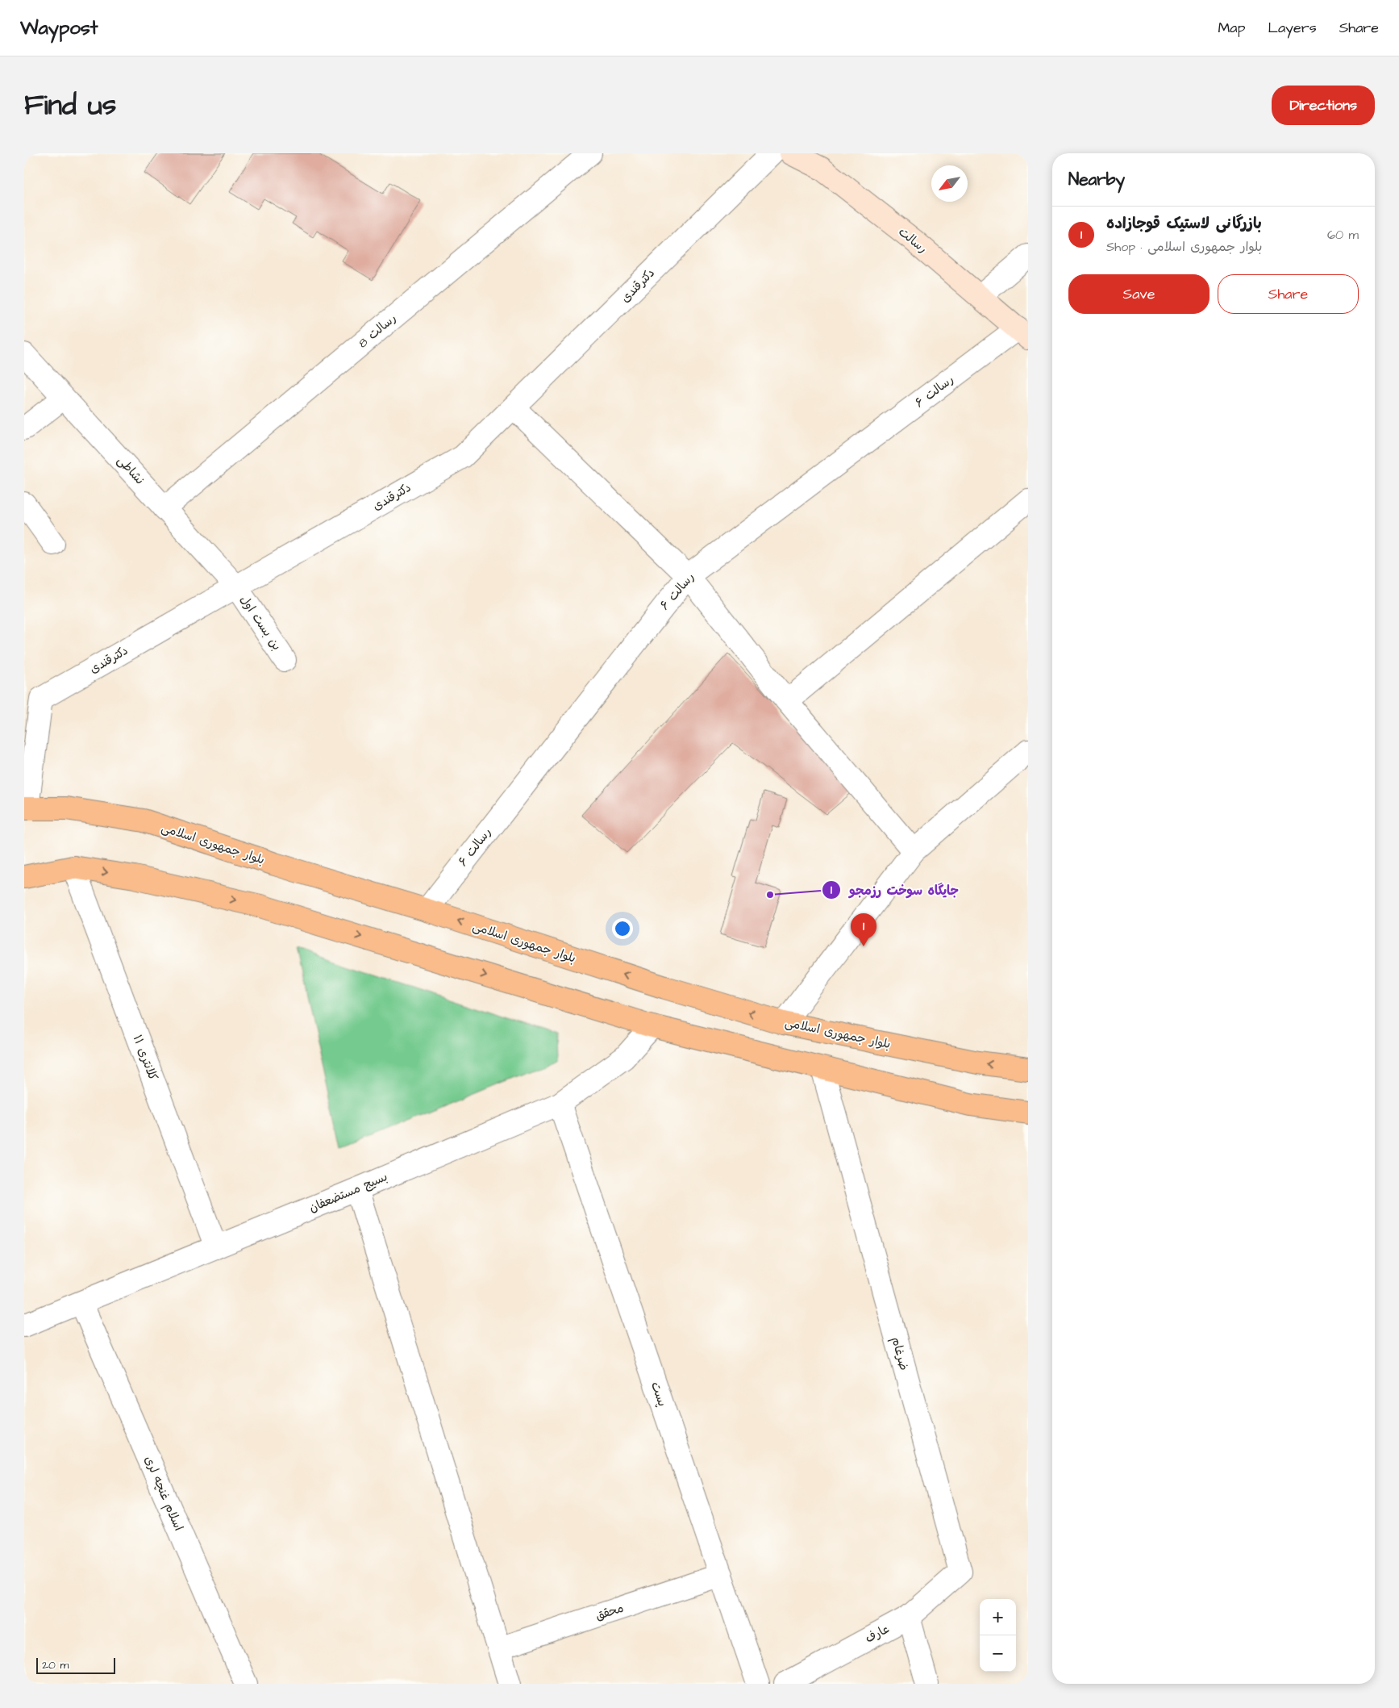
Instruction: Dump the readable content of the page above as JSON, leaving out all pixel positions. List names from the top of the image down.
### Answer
{
  "streets": {
    "main road": ["رسالت", "بلوار جمهوری اسلامی"],
    "street": [
      "دکترقندی",
      "رسالت 8",
      "رسالت ۶",
      "نشاطی",
      "بن بست اول",
      "کلانتری ۱۱",
      "بسیج مستضعفان",
      "ضرغام",
      "پست",
      "اسلام غنچه لری",
      "محقق",
      "عارف"
    ]
  },
  "crossings": [
    ["رسالت", "رسالت ۶"],
    ["دکترقندی", "نشاطی"],
    ["دکترقندی", "بن بست اول"],
    ["دکترقندی", "بلوار جمهوری اسلامی"],
    ["رسالت 8", "نشاطی"],
    ["رسالت ۶", "بلوار جمهوری اسلامی"],
    ["نشاطی", "بن بست اول"],
    ["کلانتری ۱۱", "بسیج مستضعفان"],
    ["بسیج مستضعفان", "پست"],
    ["بسیج مستضعفان", "اسلام غنچه لری"],
    ["ضرغام", "عارف"],
    ["پست", "محقق"]
  ],
  "places": ["جایگاه سوخت رزمجو"],
  "scale_bar": "20 m",
  "north": "bottom left",
  "page": {
    "header": "Waypost",
    "nav": ["Map", "Layers", "Share"],
    "title": "Find us",
    "buttons": [
      "Directions",
      ["Save", "Share"]
    ],
    "heading": "Nearby",
    "list": [
      {
        "mark": "1",
        "name": "بازرگانی لاستیک قوجازاده",
        "note": "Shop · بلوار جمهوری اسلامی",
        "value": "60 m"
      }
    ],
    "pins": "1",
    "map_buttons": ["+", "−"],
    "scale": "20 m"
  }
}
